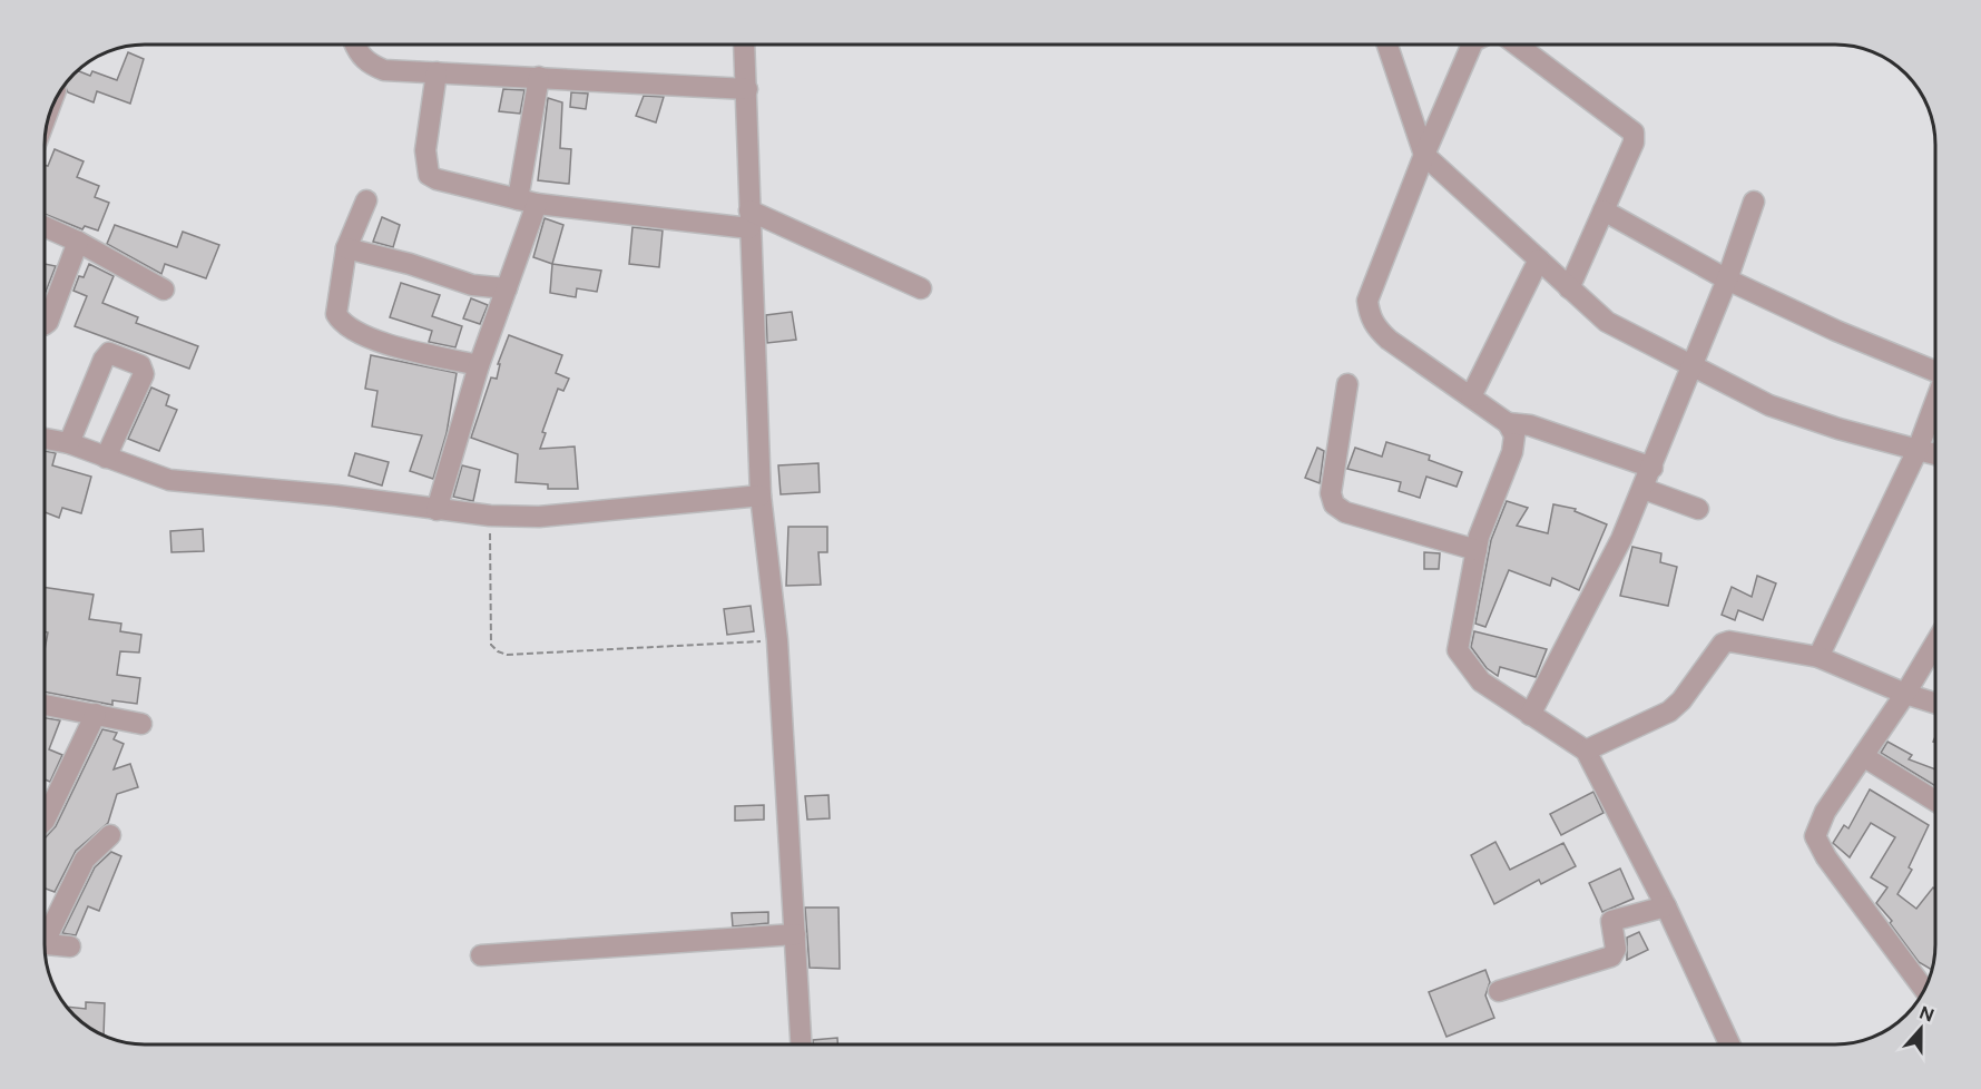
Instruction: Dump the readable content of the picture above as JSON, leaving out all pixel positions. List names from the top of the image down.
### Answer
{
  "north": "top"
}
